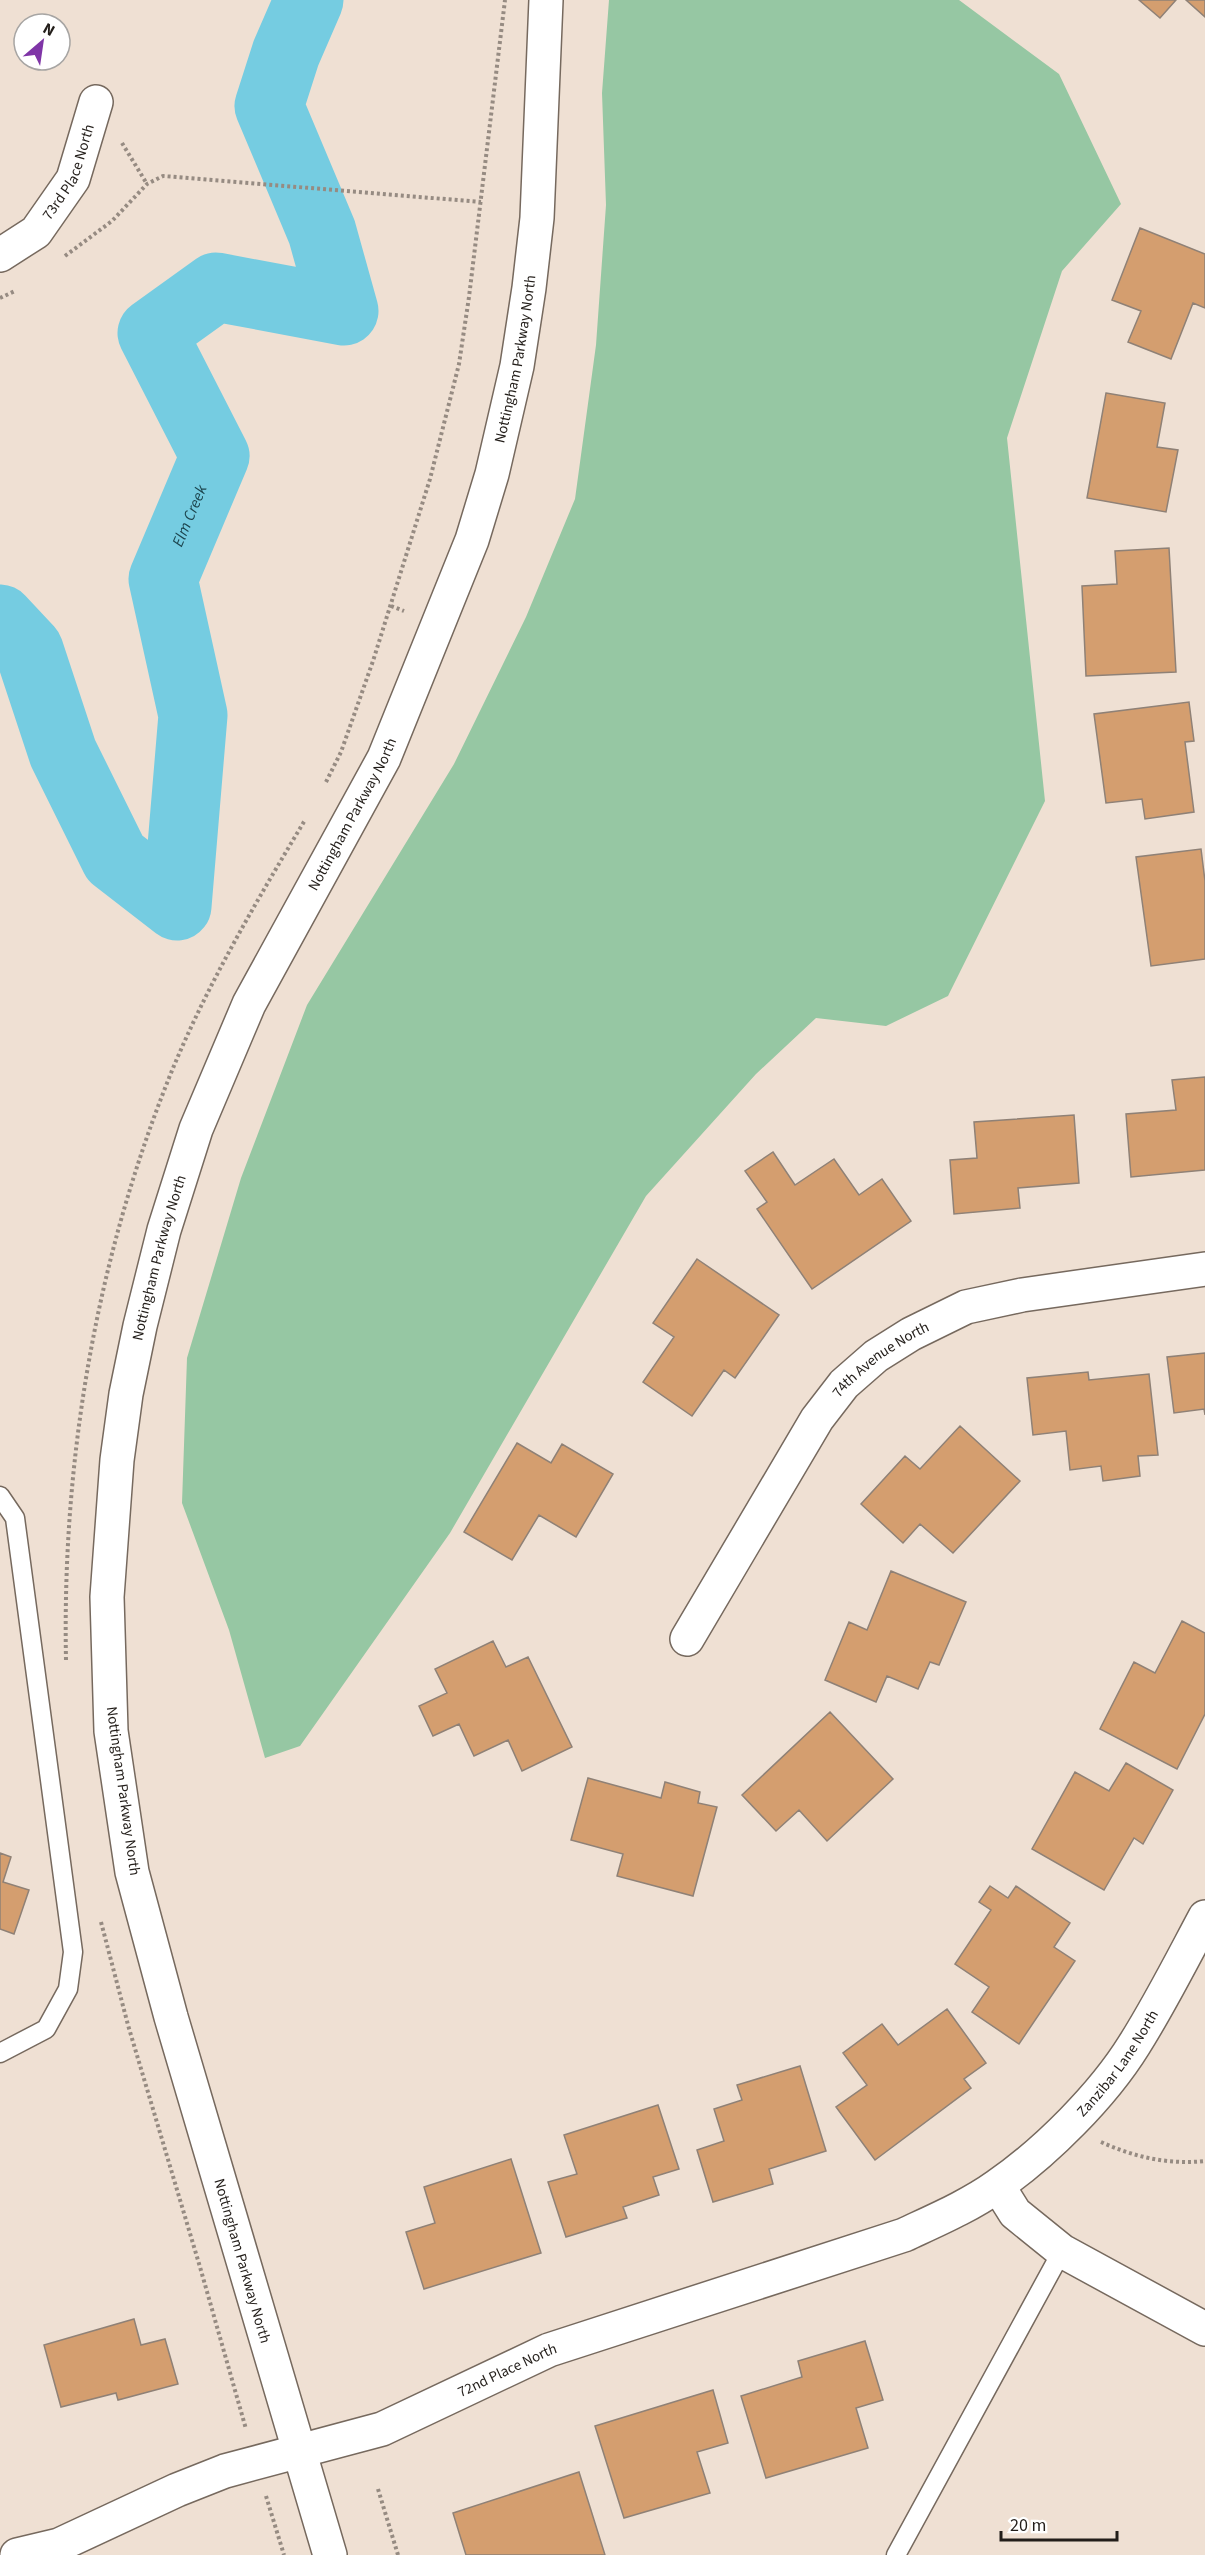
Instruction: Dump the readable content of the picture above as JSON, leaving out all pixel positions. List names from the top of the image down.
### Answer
{
  "streets": {
    "street": [
      "73rd Place North",
      "Nottingham Parkway North",
      "74th Avenue North",
      "Zanzibar Lane North",
      "72nd Place North"
    ]
  },
  "crossings": [
    ["Nottingham Parkway North", "72nd Place North"],
    ["Zanzibar Lane North", "72nd Place North"]
  ],
  "water": ["Elm Creek"],
  "scale_bar": "20 m",
  "north": "top right"
}
